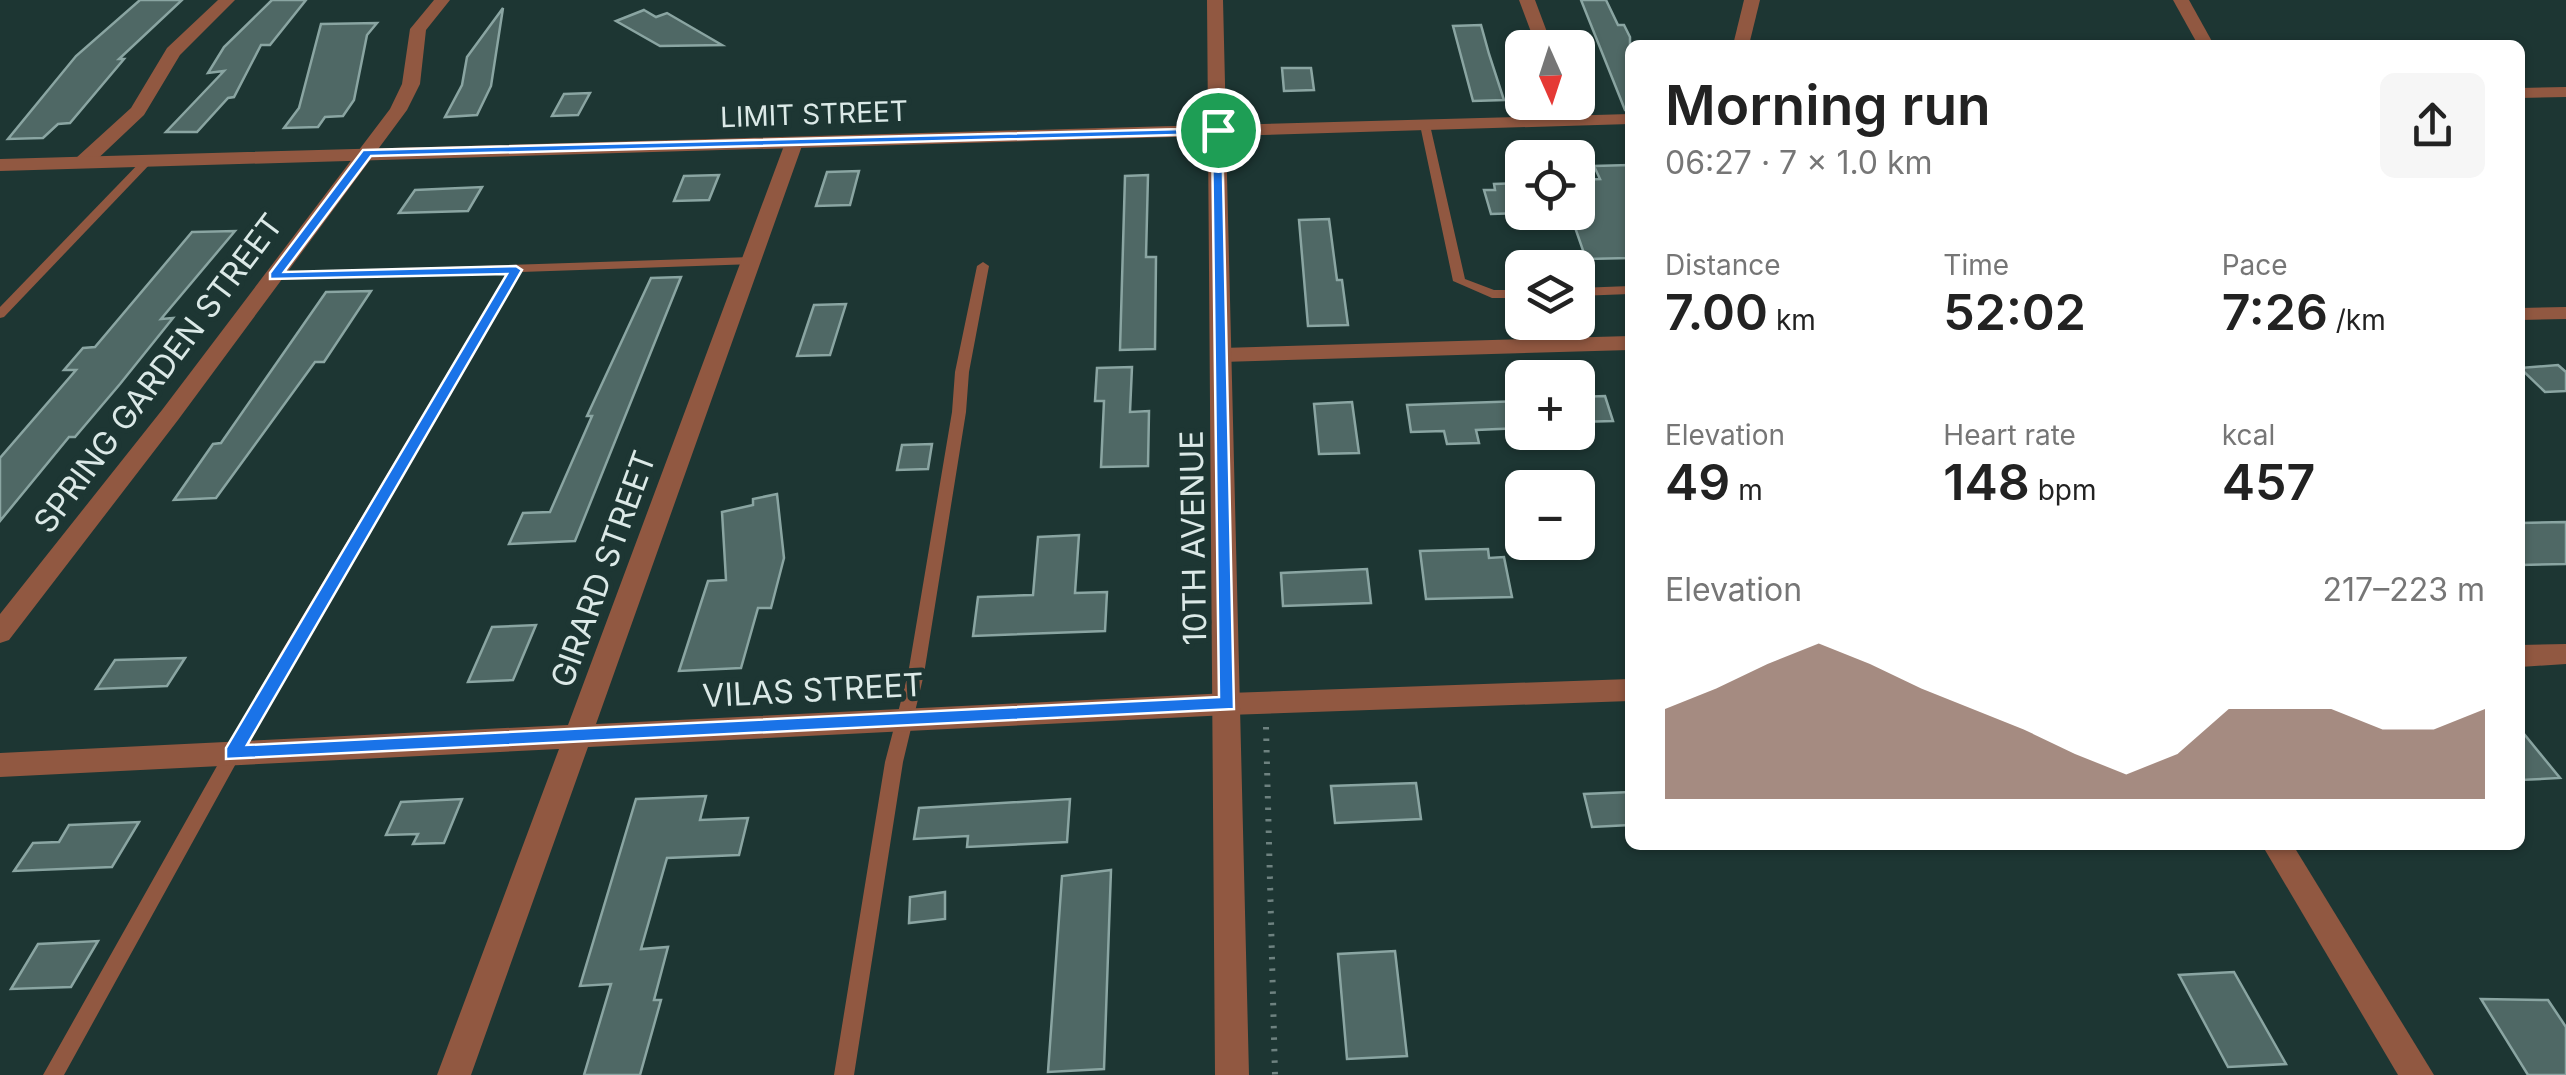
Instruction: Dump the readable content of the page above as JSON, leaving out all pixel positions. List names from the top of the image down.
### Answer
{
  "streets": {
    "street": [
      "LIMIT STREET",
      "SPRING GARDEN STREET",
      "10TH AVENUE",
      "GIRARD STREET",
      "VILAS STREET"
    ]
  },
  "crossings": [
    ["LIMIT STREET", "SPRING GARDEN STREET"],
    ["LIMIT STREET", "10TH AVENUE"],
    ["LIMIT STREET", "GIRARD STREET"],
    ["10TH AVENUE", "VILAS STREET"],
    ["GIRARD STREET", "VILAS STREET"]
  ],
  "north": "bottom",
  "page": {
    "map_buttons": ["+", "−"],
    "heading": ["Morning run", "06:27 · 7 × 1.0 km"],
    "stats": [
      ["Distance", "7.00 km"],
      ["Time", "52:02"],
      ["Pace", "7:26 /km"],
      ["Elevation", "49 m"],
      ["Heart rate", "148 bpm"],
      ["kcal", "457"]
    ],
    "chart": ["Elevation", "217–223 m"]
  }
}
